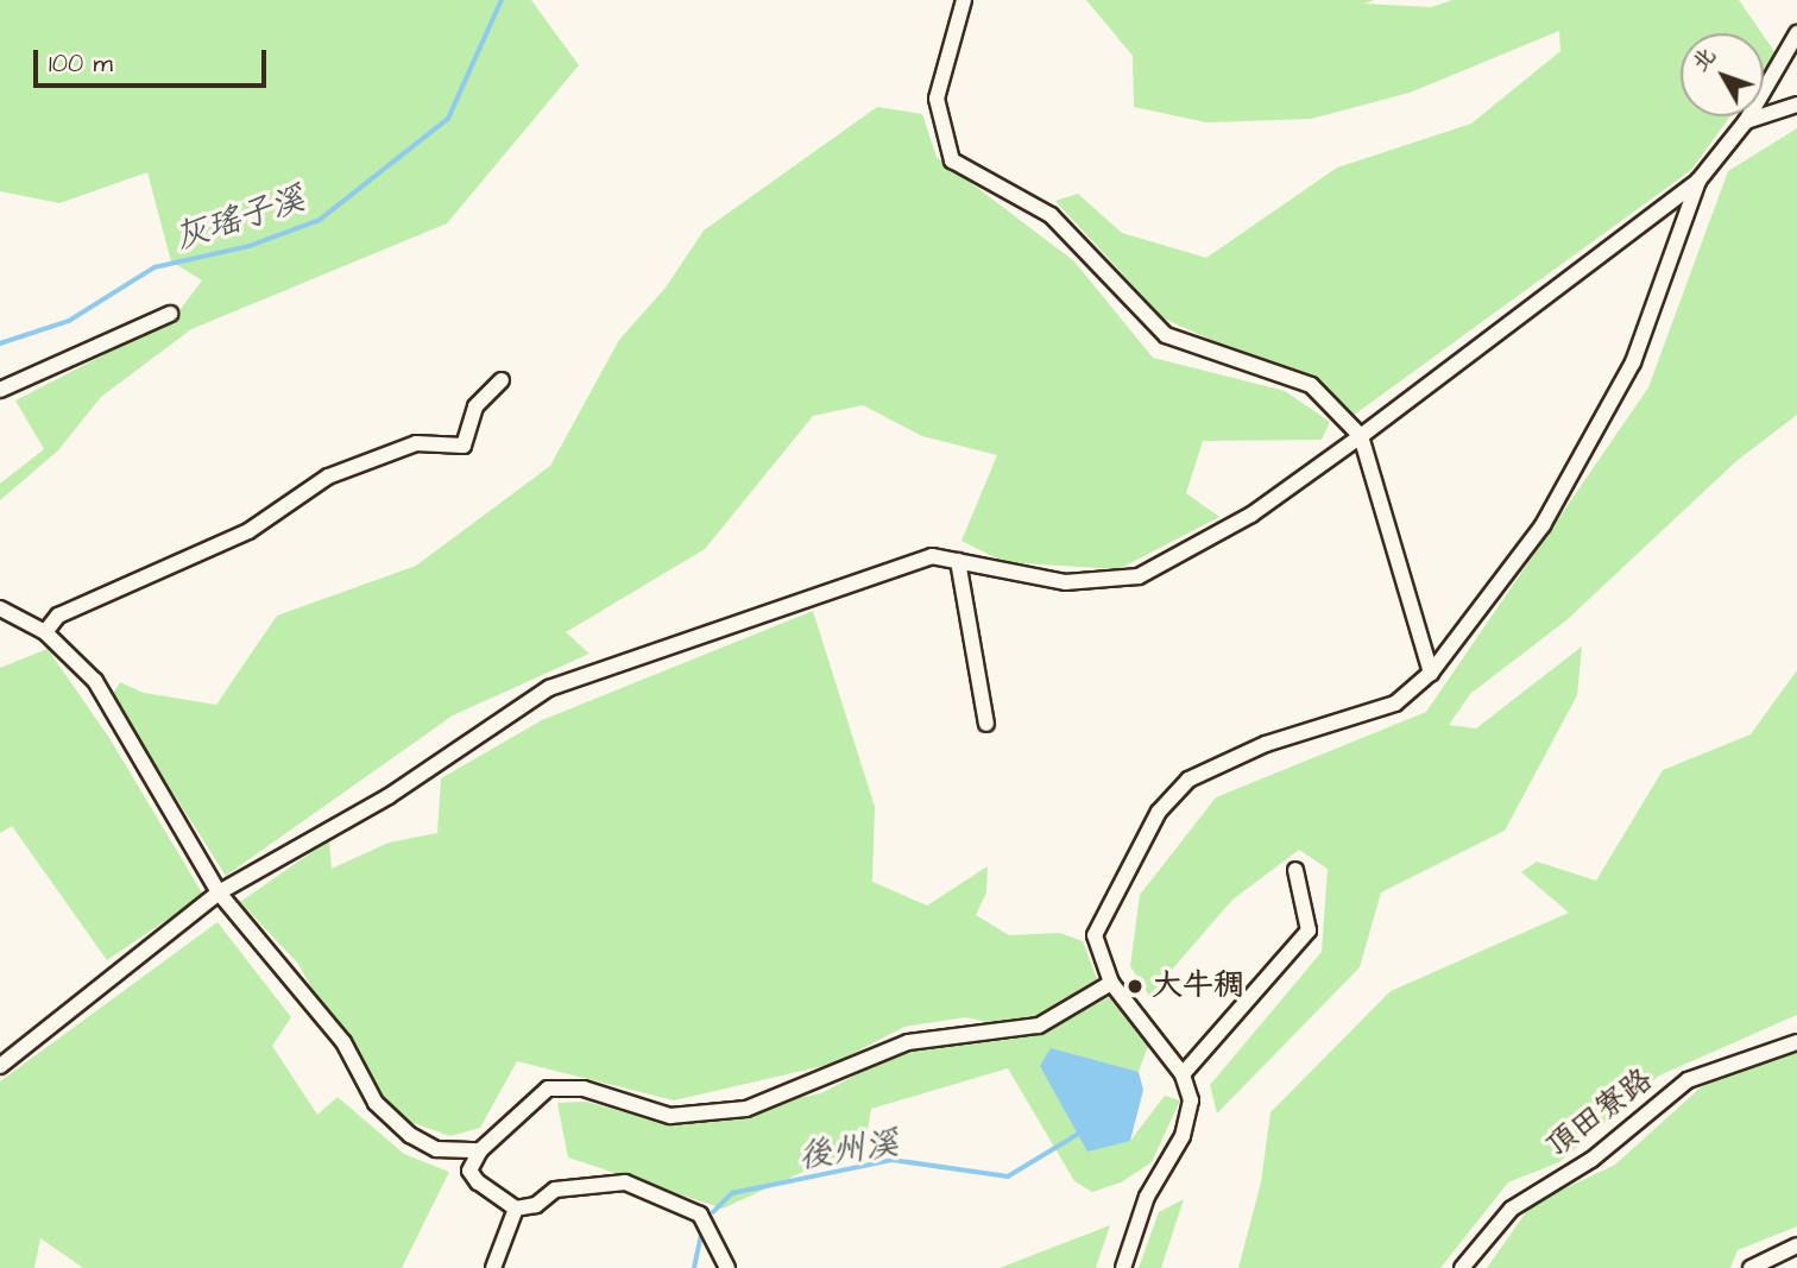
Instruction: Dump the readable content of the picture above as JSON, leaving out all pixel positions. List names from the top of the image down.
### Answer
{
  "streets": {
    "street": ["頂田寮路"]
  },
  "water": ["灰瑤子溪", "後州溪"],
  "places": ["大牛稠"],
  "scale_bar": "100 m",
  "north": "top left"
}
